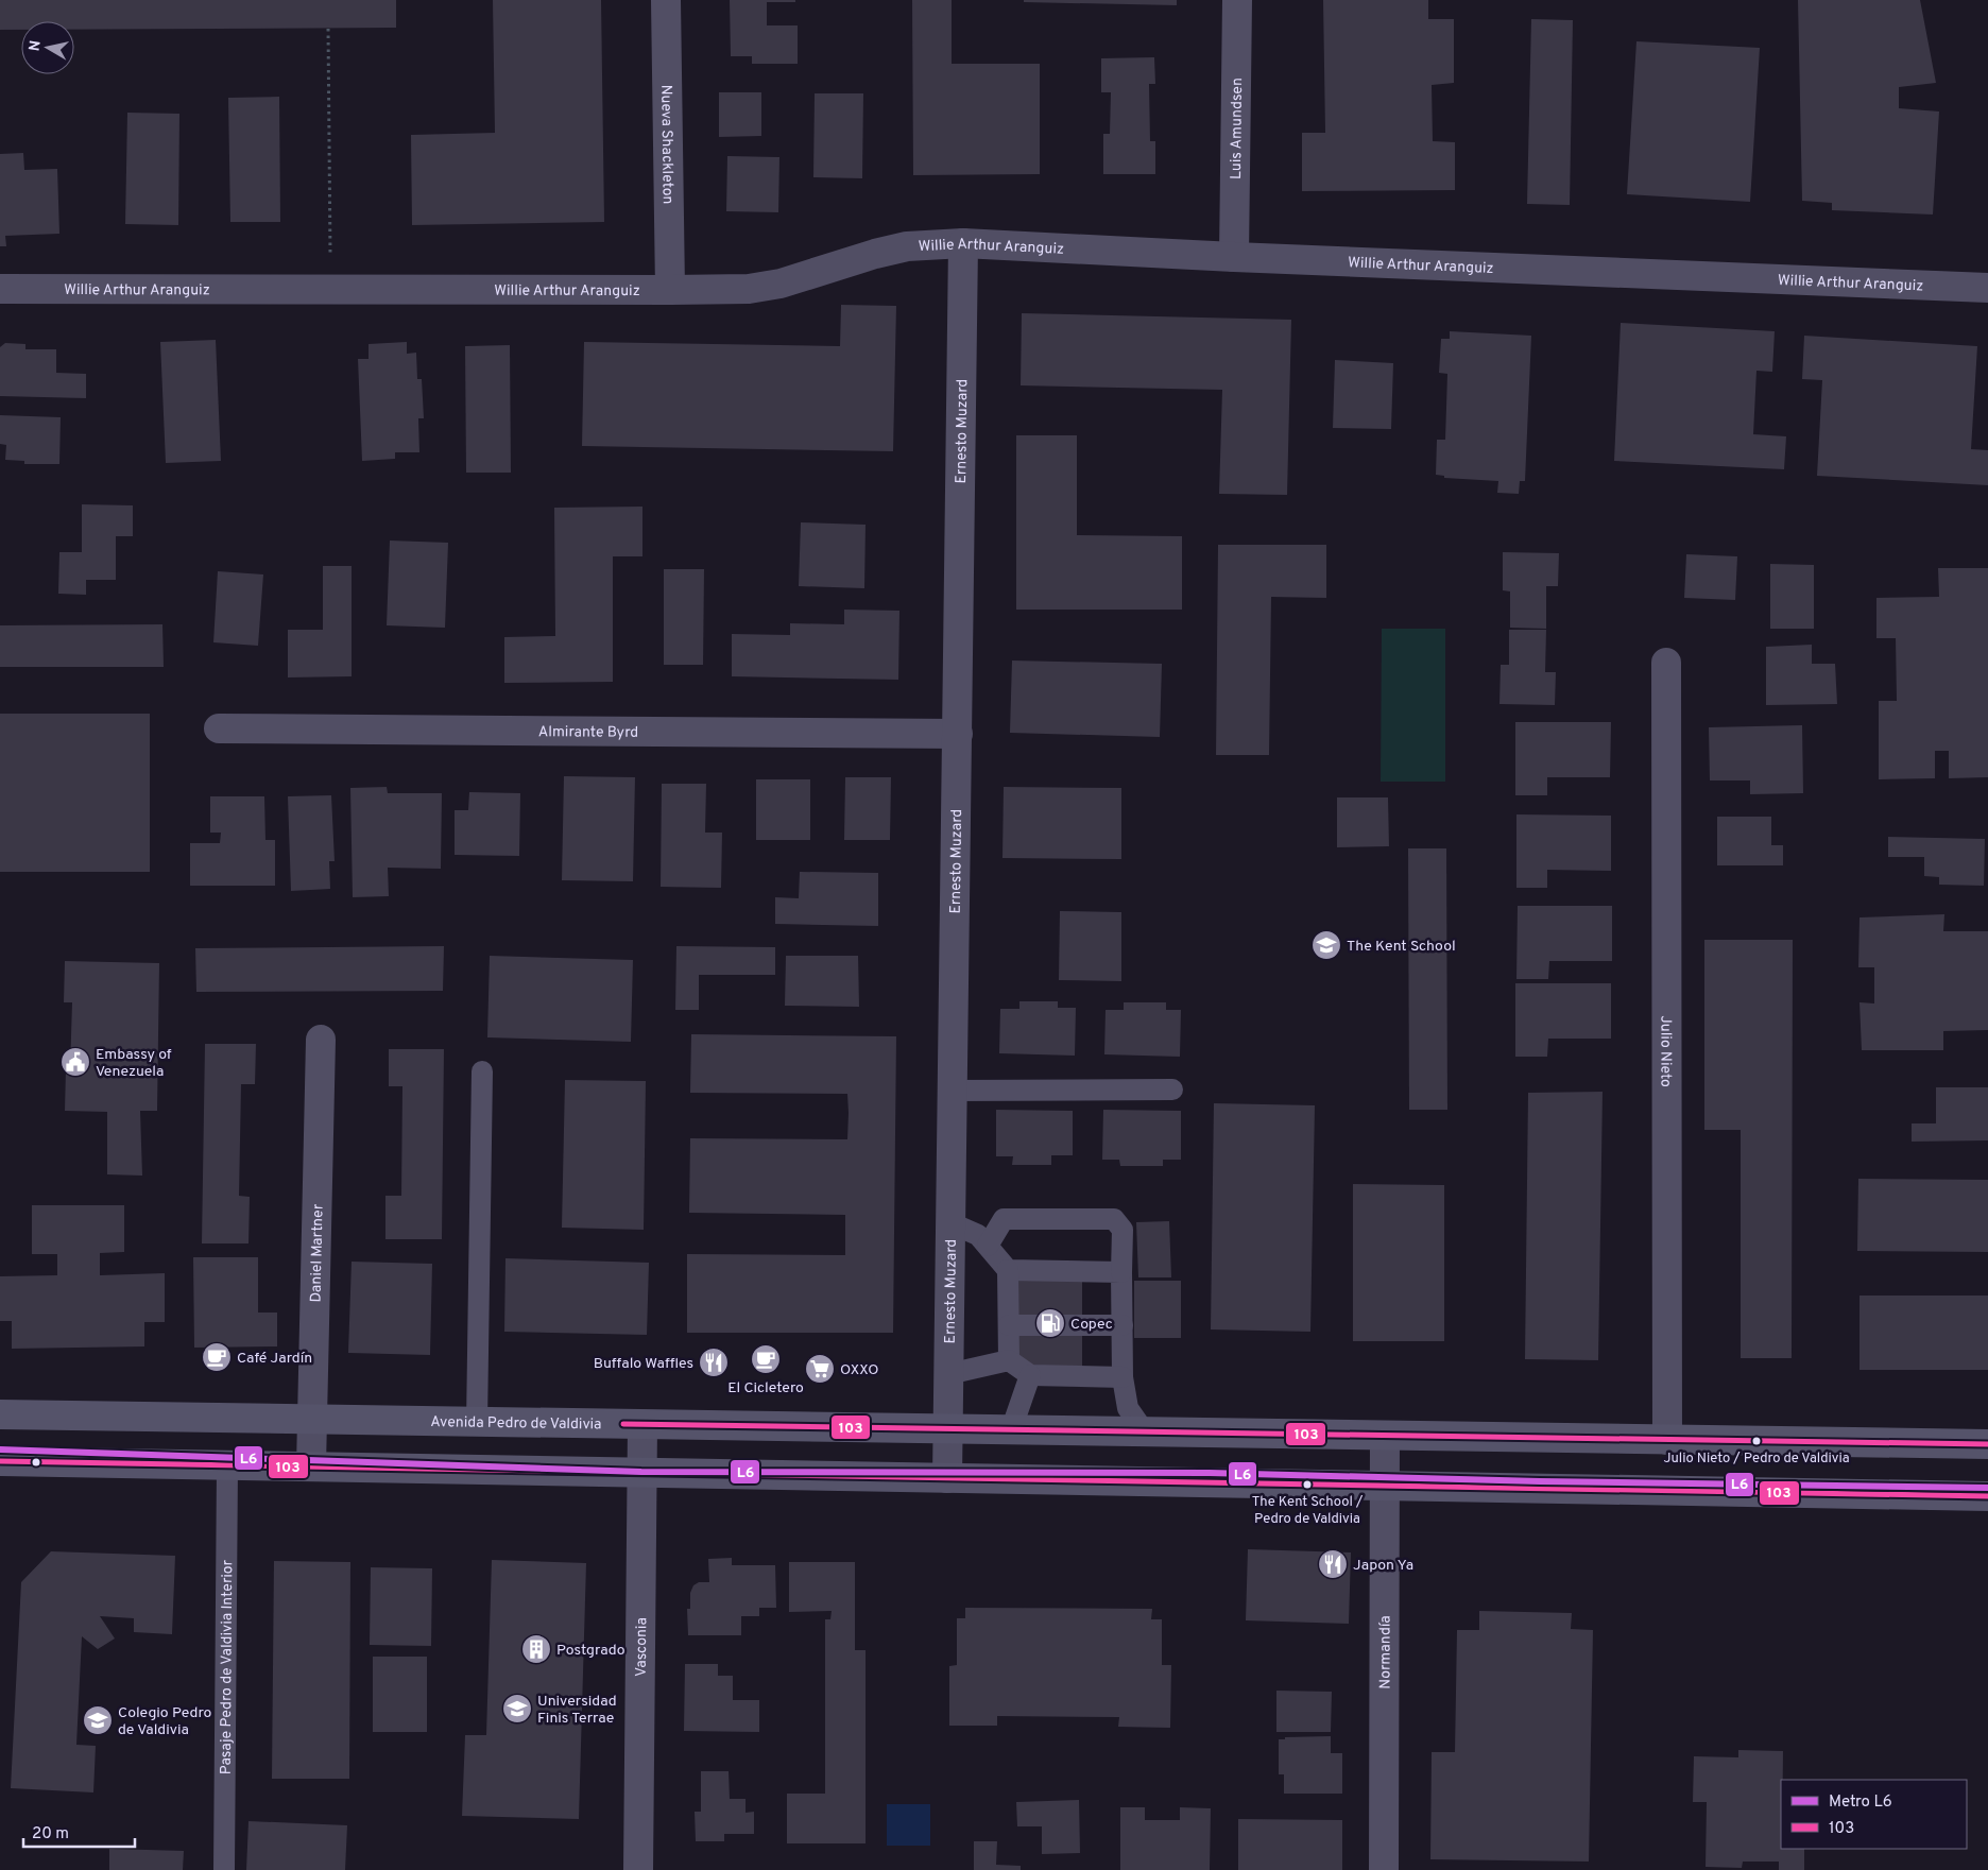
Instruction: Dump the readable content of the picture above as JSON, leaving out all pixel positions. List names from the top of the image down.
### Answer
{
  "streets": {
    "main road": ["Avenida Pedro de Valdivia"],
    "street": [
      "Luis Amundsen",
      "Nueva Shackleton",
      "Willie Arthur Aranguiz",
      "Ernesto Muzard",
      "Almirante Byrd",
      "Julio Nieto",
      "Daniel Martner",
      "Vasconia",
      "Normandía"
    ],
    "lane": ["Pasaje Pedro de Valdivia Interior"]
  },
  "crossings": [
    ["Luis Amundsen", "Willie Arthur Aranguiz"],
    ["Nueva Shackleton", "Willie Arthur Aranguiz"],
    ["Willie Arthur Aranguiz", "Ernesto Muzard"],
    ["Ernesto Muzard", "Almirante Byrd"],
    ["Ernesto Muzard", "Avenida Pedro de Valdivia"],
    ["Julio Nieto", "Avenida Pedro de Valdivia"],
    ["Daniel Martner", "Avenida Pedro de Valdivia"],
    ["Avenida Pedro de Valdivia", "Vasconia"],
    ["Avenida Pedro de Valdivia", "Normandía"]
  ],
  "places": {
    "school or university": ["The Kent School", "Universidad Finis Terrae", "Colegio Pedro de Valdivia"],
    "public building": ["Embassy of Venezuela"],
    "fuel station": ["Copec"],
    "cafe": ["Café Jardín", "El Cicletero"],
    "restaurant": ["Buffalo Waffles", "Japon Ya"],
    "supermarket": ["OXXO"],
    "other": ["Julio Nieto / Pedro de Valdivia", "The Kent School / Pedro de Valdivia"],
    "building": ["Postgrado"]
  },
  "lines": ["transit line 103", "metro line L6"],
  "legend": ["Metro L6", "103"],
  "scale_bar": "20 m",
  "north": "left"
}
